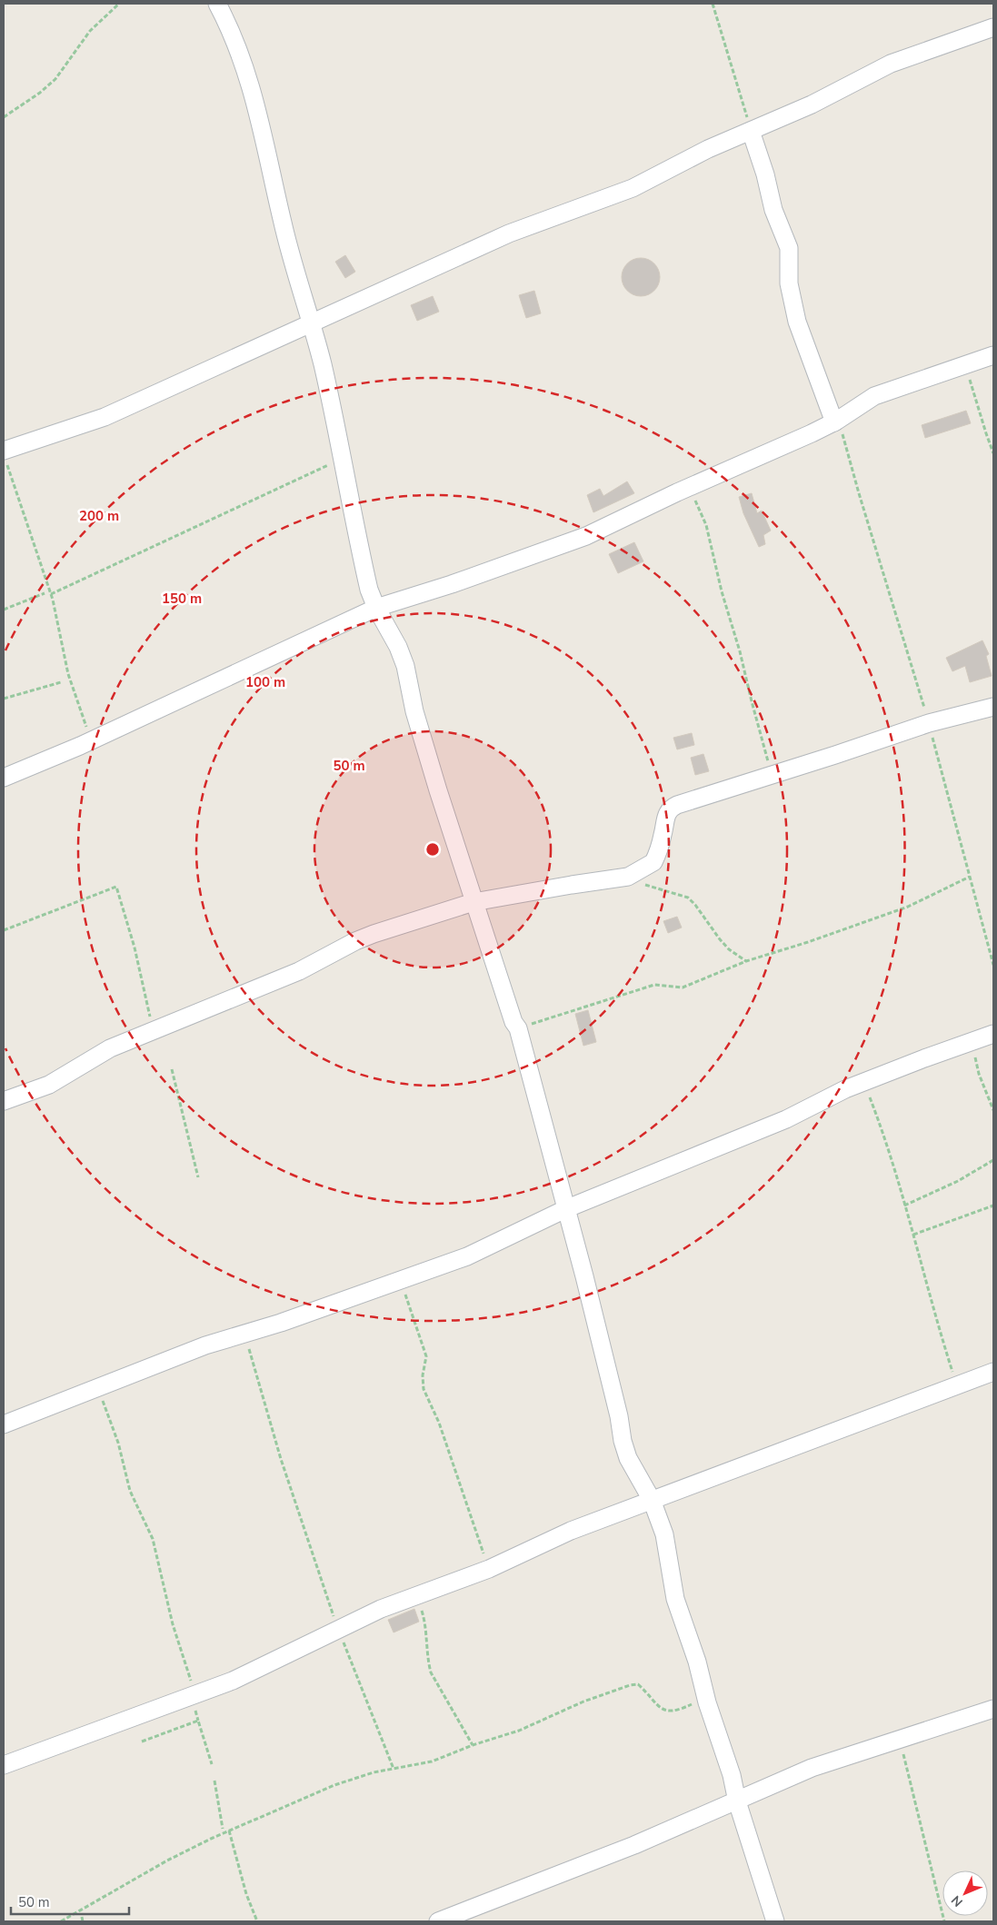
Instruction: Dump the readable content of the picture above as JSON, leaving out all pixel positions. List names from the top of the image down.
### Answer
{
  "scale_bar": "50 m",
  "north": "bottom left",
  "rings": [
    "200 m",
    "150 m",
    "100 m",
    "50 m"
  ]
}
